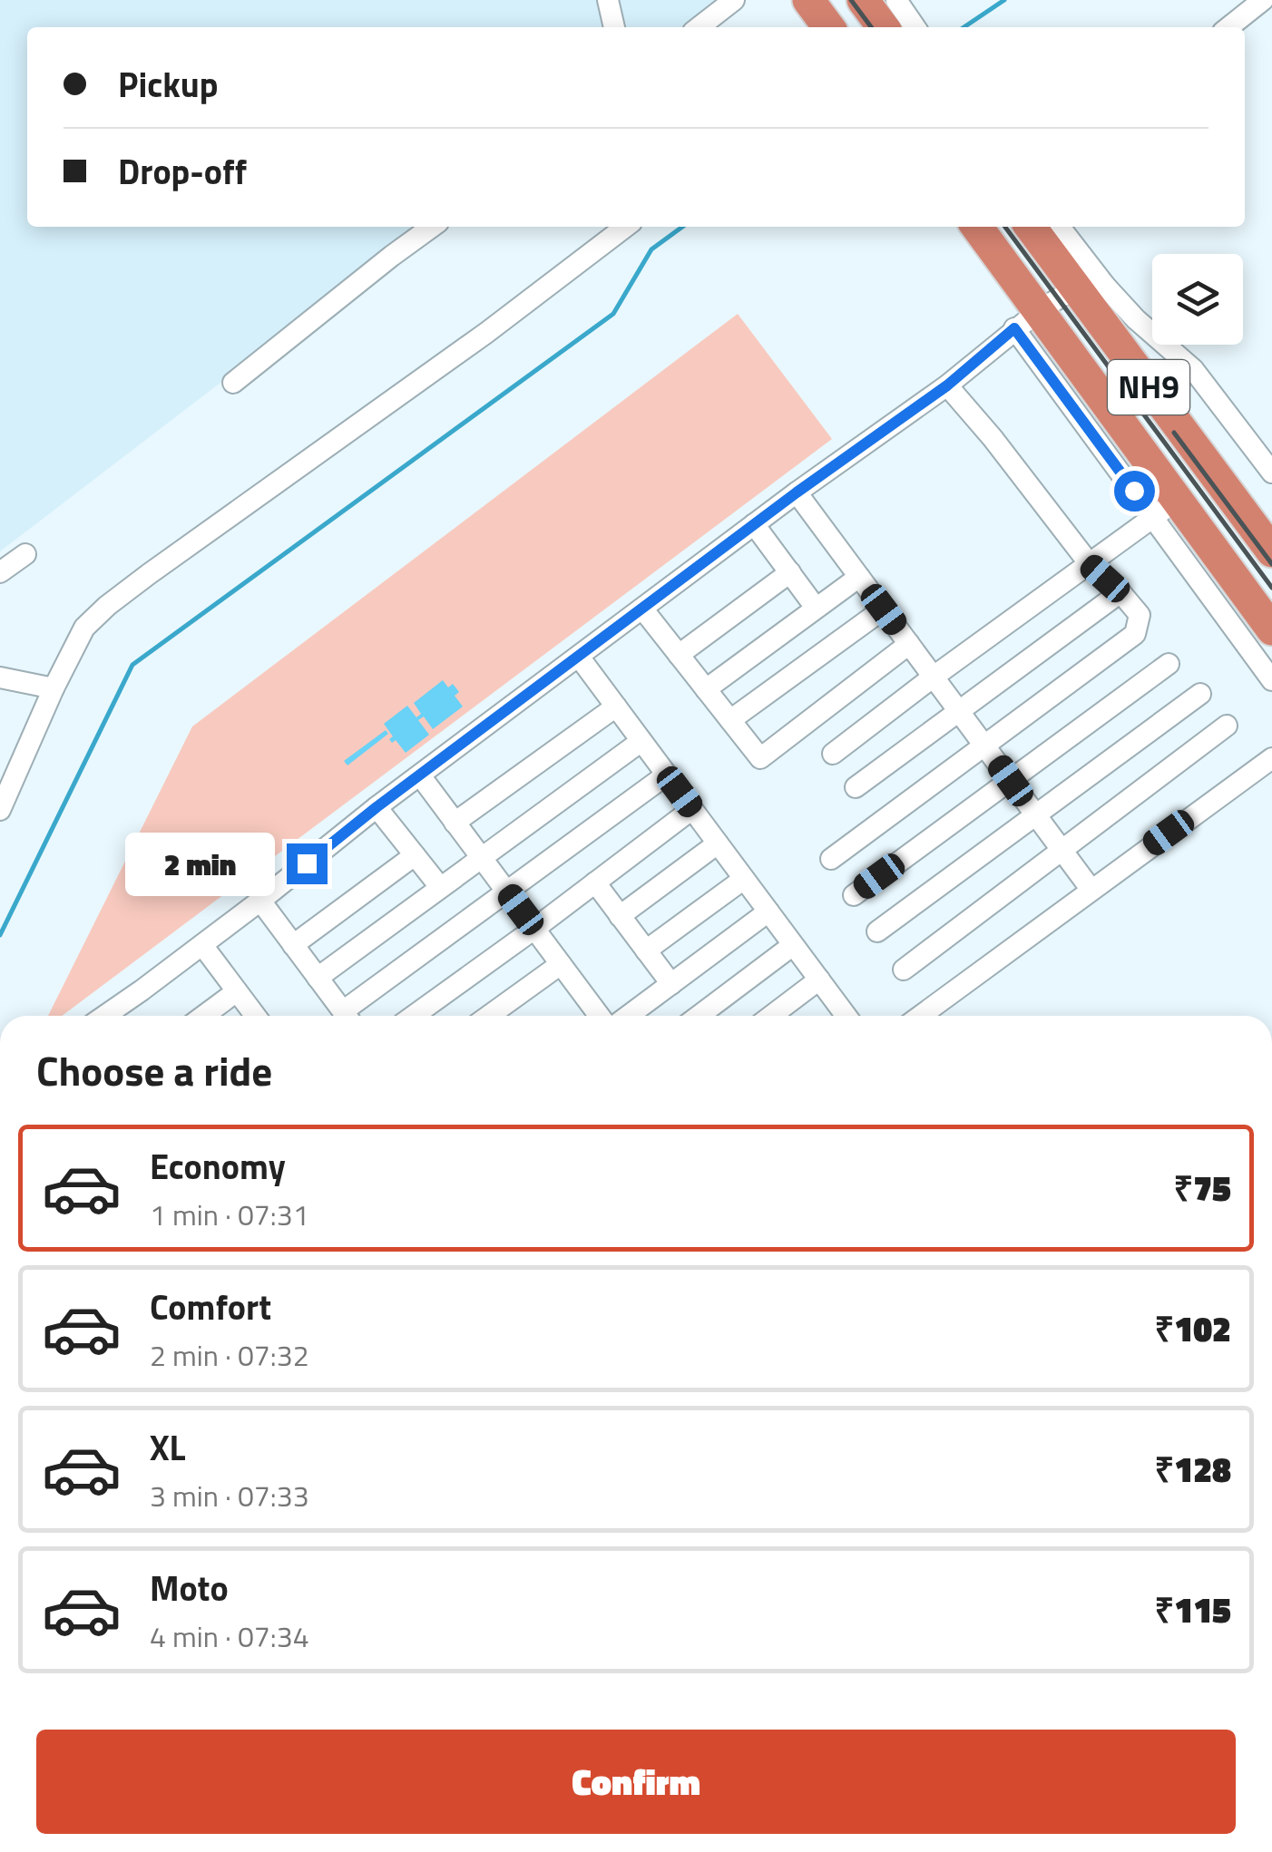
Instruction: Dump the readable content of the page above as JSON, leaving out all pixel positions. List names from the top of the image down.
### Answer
{
  "streets": {
    "highway": ["NH9"]
  },
  "page": {
    "banner": ["Pickup", "Drop-off"],
    "bubble": "2 min",
    "heading": "Choose a ride",
    "list": [
      {
        "name": "Economy",
        "note": "1 min · 07:31",
        "value": "₹75"
      },
      {
        "name": "Comfort",
        "note": "2 min · 07:32",
        "value": "₹102"
      },
      {
        "name": "XL",
        "note": "3 min · 07:33",
        "value": "₹128"
      },
      {
        "name": "Moto",
        "note": "4 min · 07:34",
        "value": "₹115"
      }
    ],
    "buttons": "Confirm"
  }
}
